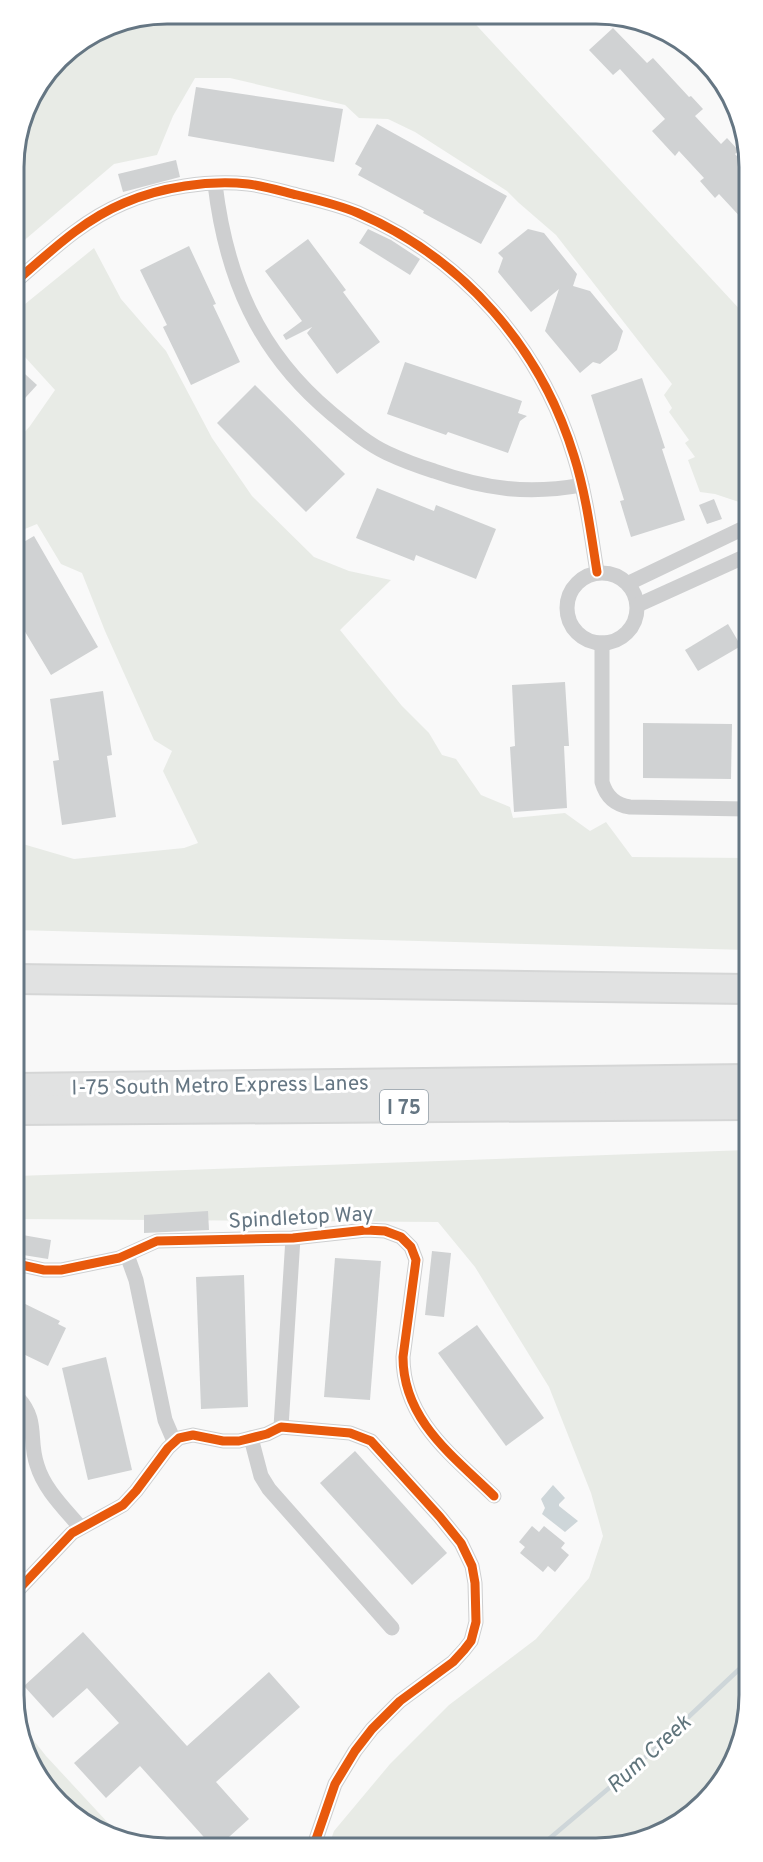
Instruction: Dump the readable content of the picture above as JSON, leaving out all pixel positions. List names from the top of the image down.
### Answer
{
  "streets": {
    "highway": ["I-75 South Metro Express Lanes", "I 75"],
    "street": ["Spindletop Way"]
  },
  "water": ["Rum Creek"]
}
